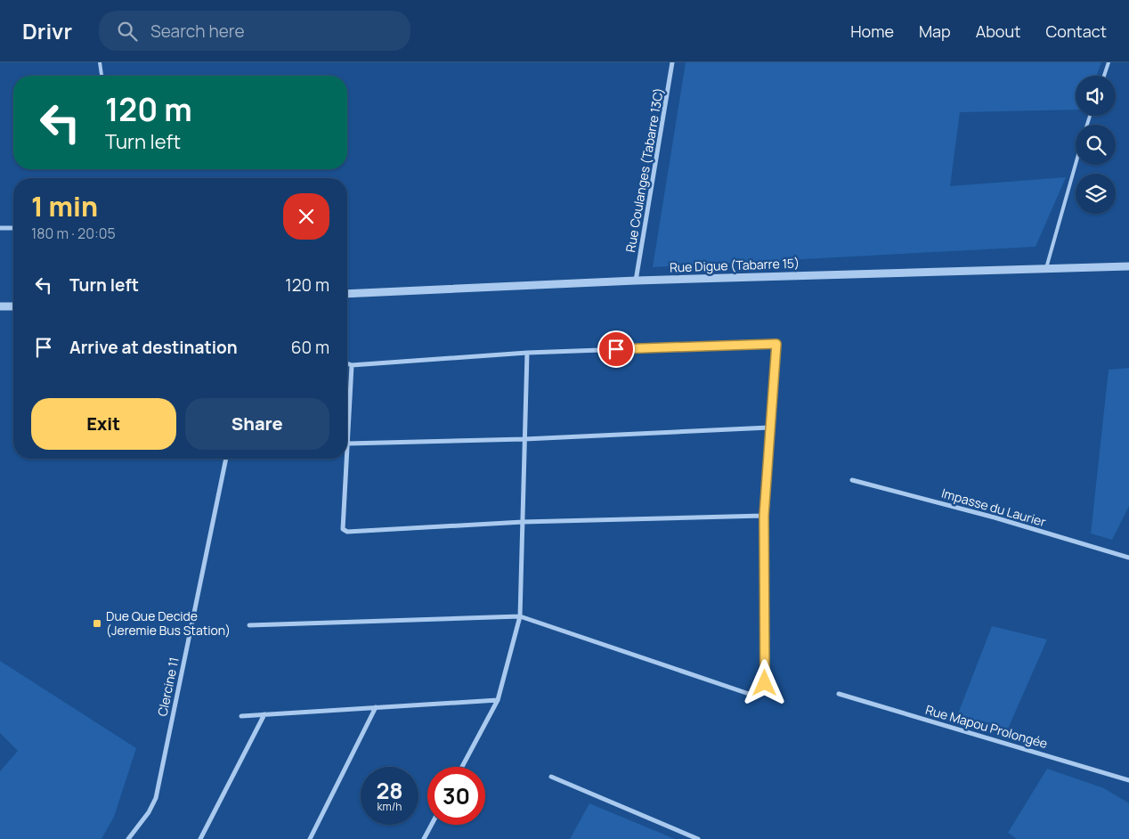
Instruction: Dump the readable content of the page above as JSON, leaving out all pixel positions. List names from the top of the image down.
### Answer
{
  "streets": {
    "street": [
      "Rue Coulanges (Tabarre 13C)",
      "Rue Digue (Tabarre 15)",
      "Impasse du Laurier",
      "Clercine 11",
      "Rue Mapou Prolongée"
    ]
  },
  "crossings": [
    ["Rue Coulanges (Tabarre 13C)", "Rue Digue (Tabarre 15)"]
  ],
  "places": {
    "transit": ["Due Que Decide (Jeremie Bus Station)"]
  },
  "page": {
    "header": "Drivr",
    "search": "Search here",
    "nav": [
      "Home",
      "Map",
      "About",
      "Contact"
    ],
    "turn": ["120 m", "Turn left"],
    "heading": ["1 min", "180 m · 20:05"],
    "list": [
      {
        "name": "Turn left",
        "value": "120 m"
      },
      {
        "name": "Arrive at destination",
        "value": "60 m"
      }
    ],
    "buttons": ["Exit", "Share"],
    "speed": "28 km/h",
    "limit": "30"
  }
}
